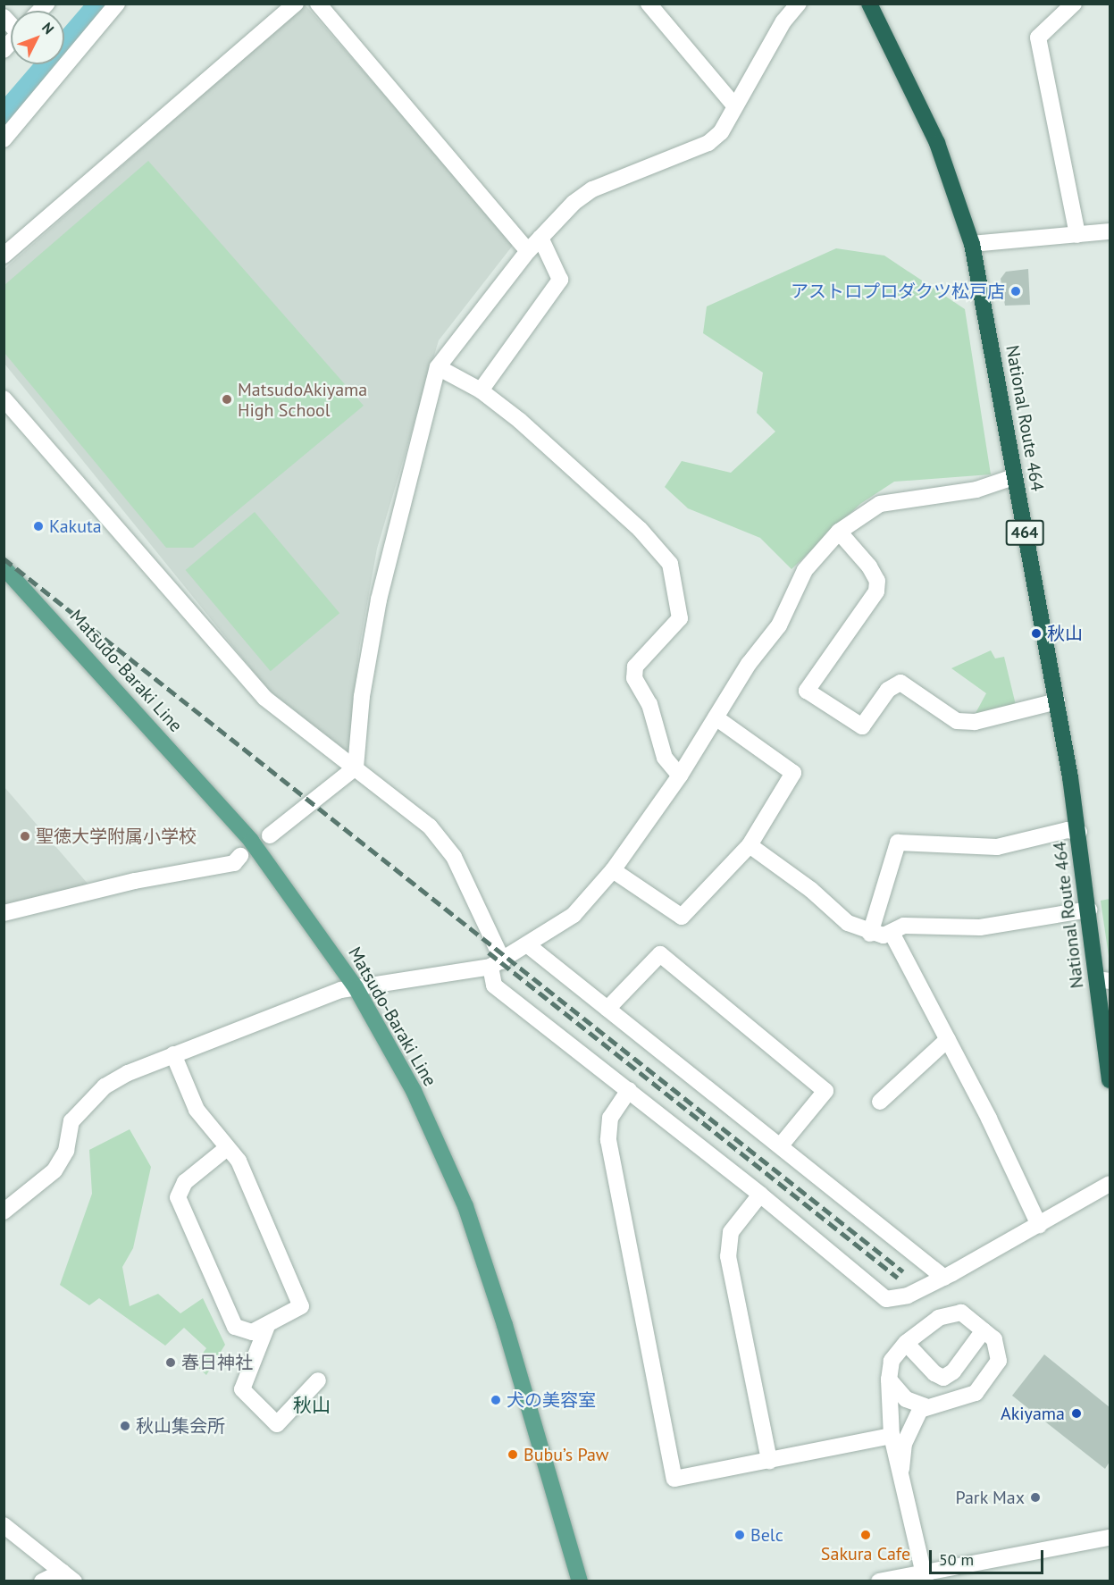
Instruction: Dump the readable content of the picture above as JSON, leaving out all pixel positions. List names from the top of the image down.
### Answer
{
  "streets": {
    "highway": ["National Route 464", "464"],
    "main road": ["Matsudo-Baraki Line"]
  },
  "districts": ["秋山"],
  "places": [
    "アストロプロダクツ松戸店",
    "MatsudoAkiyama High School",
    "Kakuta",
    "秋山",
    "聖徳大学附属小学校",
    "春日神社",
    "犬の美容室",
    "Akiyama",
    "秋山集会所",
    "Bubu’s Paw",
    "Park Max",
    "Belc",
    "Sakura Cafe"
  ],
  "scale_bar": "50 m",
  "north": "top right"
}
